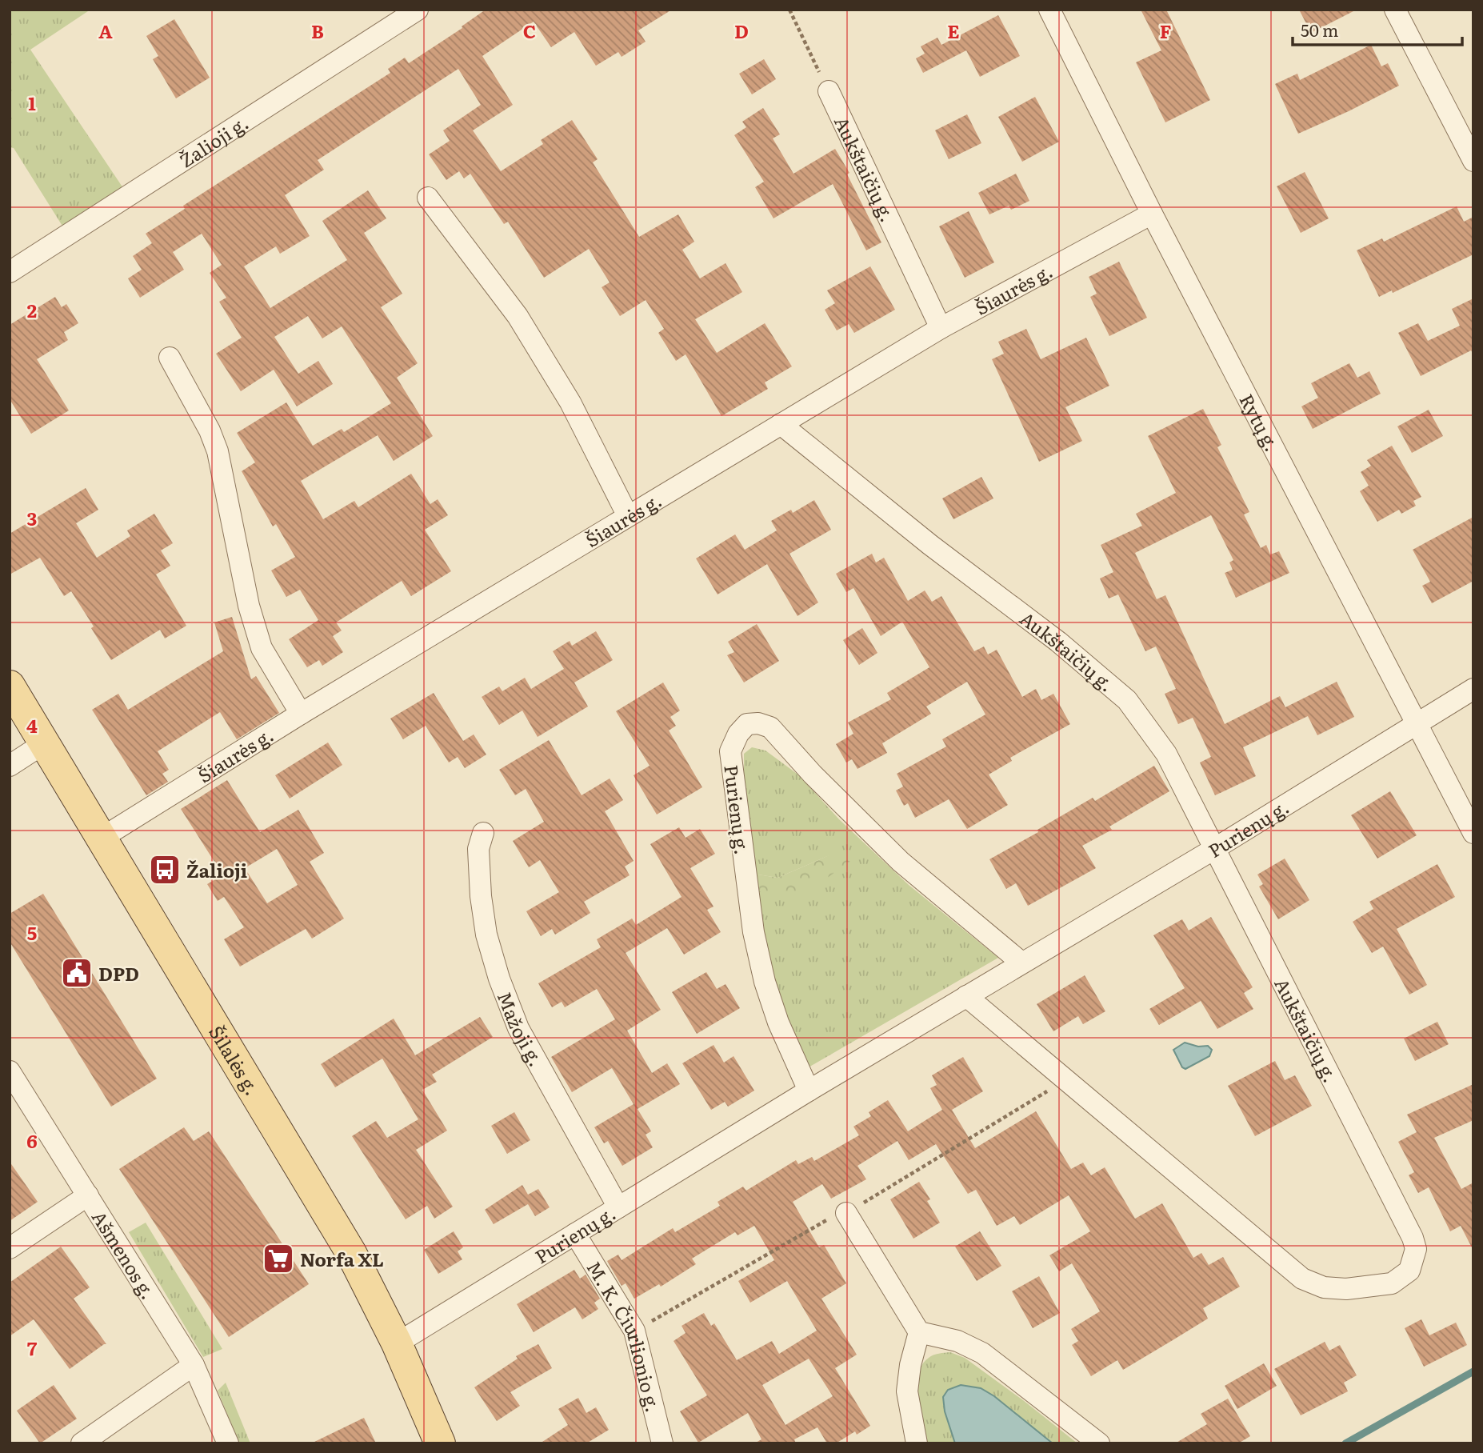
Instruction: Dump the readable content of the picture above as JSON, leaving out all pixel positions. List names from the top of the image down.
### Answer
{
  "streets": {
    "main road": ["Šilalės g."],
    "street": [
      "Žalioji g.",
      "Aukštaičių g.",
      "Šiaurės g.",
      "Rytų g.",
      "Purienų g.",
      "Mažoji g.",
      "Ašmenos g.",
      "M. K. Čiurlionio g."
    ]
  },
  "crossings": [
    ["Aukštaičių g.", "Šiaurės g."],
    ["Aukštaičių g.", "Purienų g."],
    ["Šiaurės g.", "Rytų g."],
    ["Šiaurės g.", "Šilalės g."],
    ["Rytų g.", "Purienų g."],
    ["Purienų g.", "Mažoji g."],
    ["Purienų g.", "Šilalės g."],
    ["Purienų g.", "M. K. Čiurlionio g."]
  ],
  "places": {
    "bus stop": ["Žalioji"],
    "public building": ["DPD"],
    "supermarket": ["Norfa XL"]
  },
  "scale_bar": "50 m",
  "grid": {
    "columns": [
      "A",
      "B",
      "C",
      "D",
      "E",
      "F"
    ],
    "rows": [
      "1",
      "2",
      "3",
      "4",
      "5",
      "6",
      "7"
    ]
  }
}
